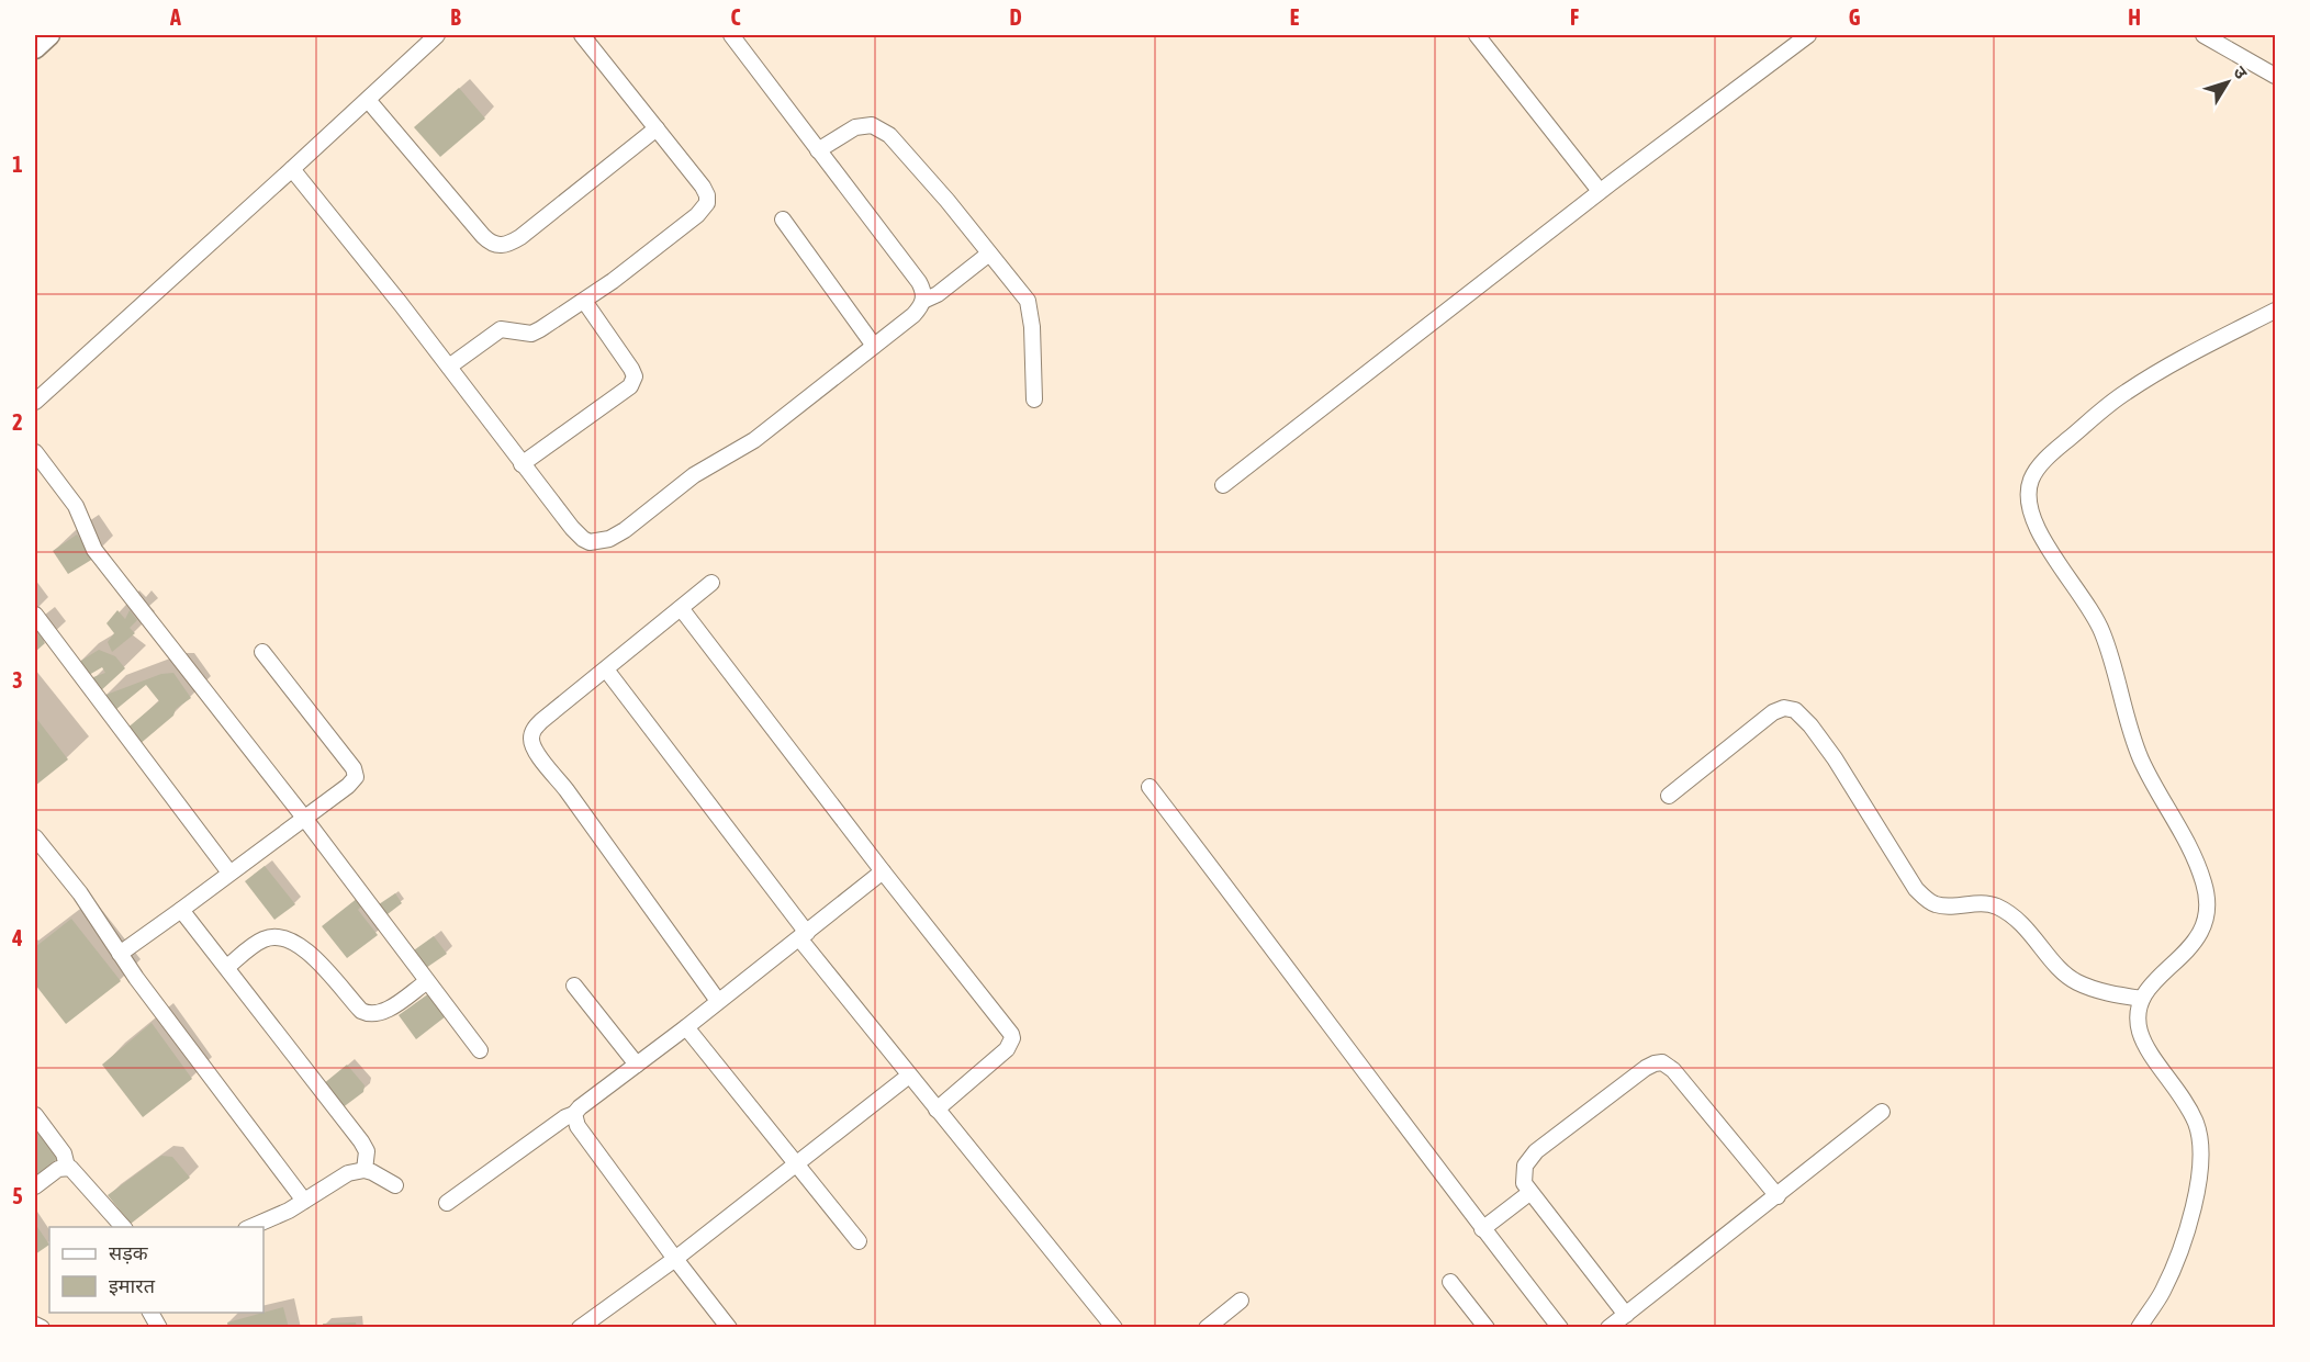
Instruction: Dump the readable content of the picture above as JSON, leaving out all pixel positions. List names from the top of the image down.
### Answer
{
  "legend": ["सड़क", "इमारत"],
  "north": "top right",
  "grid": {
    "columns": [
      "A",
      "B",
      "C",
      "D",
      "E",
      "F",
      "G",
      "H"
    ],
    "rows": [
      "1",
      "2",
      "3",
      "4",
      "5"
    ]
  }
}
